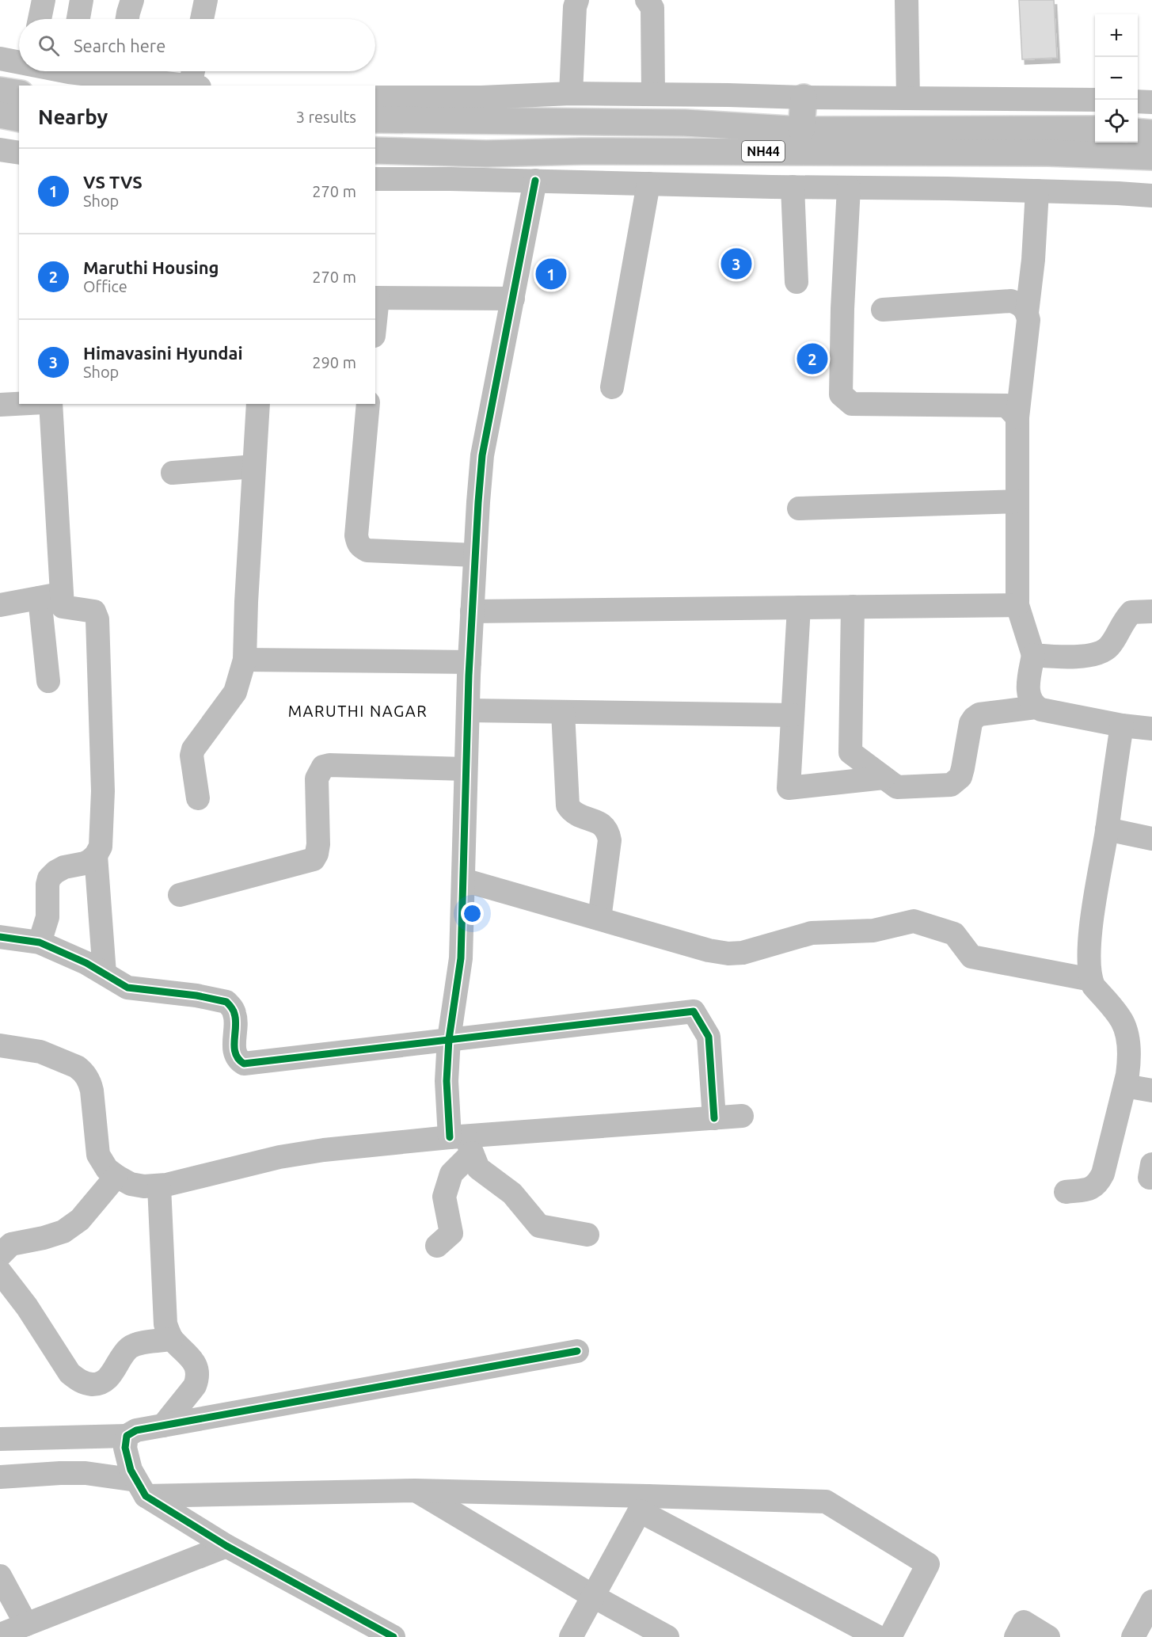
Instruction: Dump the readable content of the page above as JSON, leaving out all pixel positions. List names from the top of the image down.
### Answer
{
  "streets": {
    "highway": ["NH44"]
  },
  "districts": ["MARUTHI NAGAR"],
  "page": {
    "map_buttons": ["+", "−"],
    "search": "Search here",
    "heading": ["Nearby", "3 results"],
    "list": [
      {
        "mark": "1",
        "name": "VS TVS",
        "note": "Shop",
        "value": "270 m"
      },
      {
        "mark": "2",
        "name": "Maruthi Housing",
        "note": "Office",
        "value": "270 m"
      },
      {
        "mark": "3",
        "name": "Himavasini Hyundai",
        "note": "Shop",
        "value": "290 m"
      }
    ],
    "pins": ["3", "1", "2"]
  }
}
